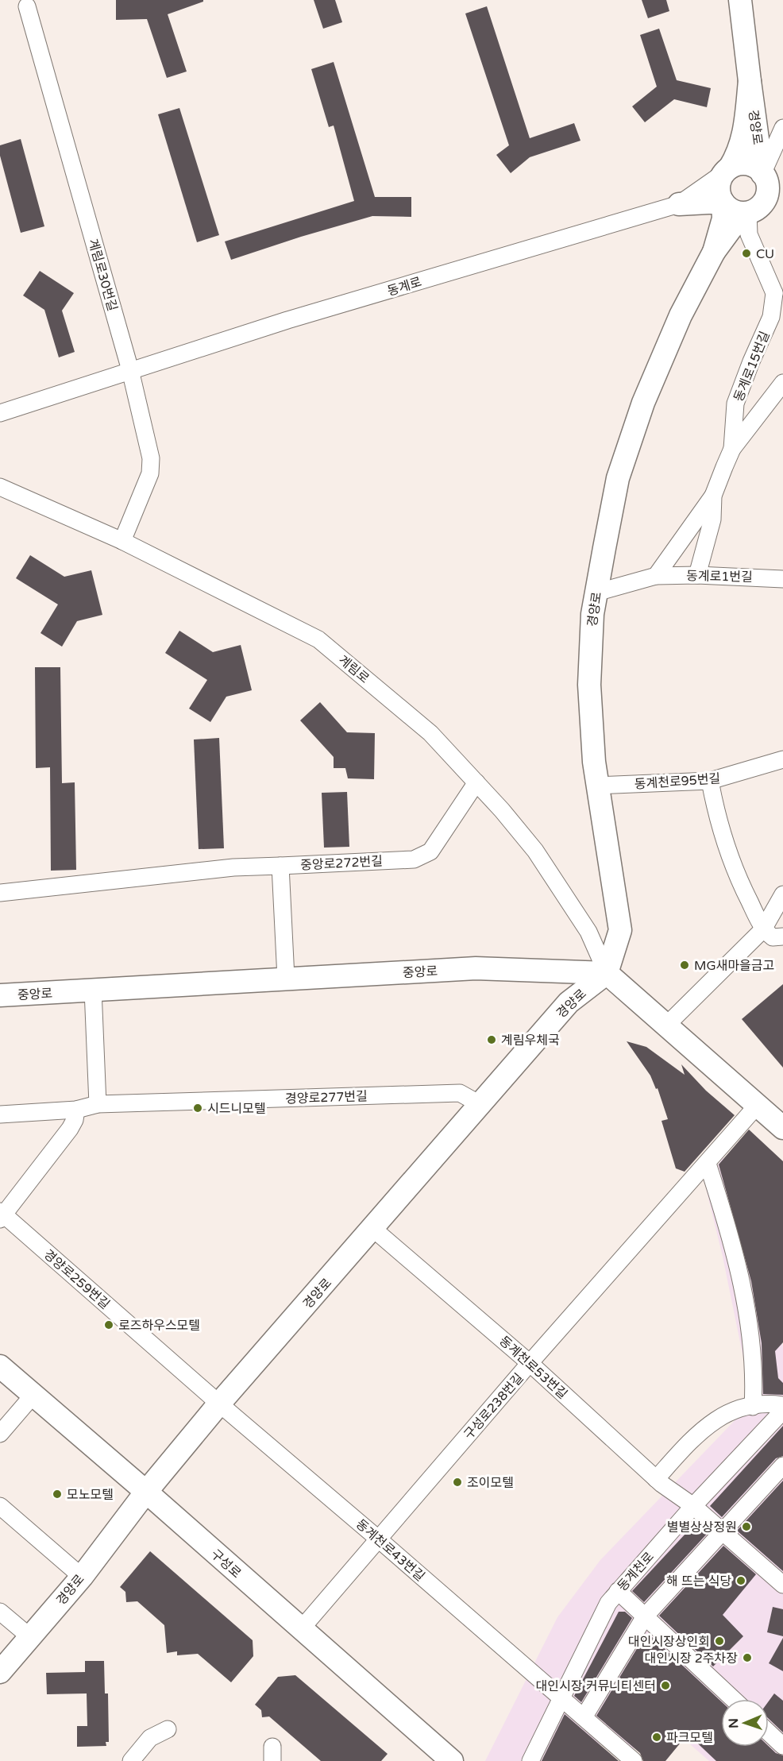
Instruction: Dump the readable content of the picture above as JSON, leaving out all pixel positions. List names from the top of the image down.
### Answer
{
  "streets": {
    "street": [
      "경양로",
      "계림로30번길",
      "동계로",
      "동계로15번길",
      "동계로1번길",
      "계림로",
      "동계천로95번길",
      "중앙로272번길",
      "중앙로",
      "경양로277번길",
      "경양로259번길",
      "동계천로53번길",
      "구성로238번길",
      "동계천로43번길",
      "구성로",
      "동계천로"
    ]
  },
  "crossings": [
    ["경양로", "동계로"],
    ["경양로", "동계로1번길"],
    ["경양로", "계림로"],
    ["경양로", "동계천로95번길"],
    ["경양로", "중앙로"],
    ["경양로", "경양로277번길"],
    ["경양로", "경양로259번길"],
    ["경양로", "동계천로53번길"],
    ["경양로", "동계천로43번길"],
    ["경양로", "구성로"],
    ["계림로30번길", "동계로"],
    ["계림로30번길", "계림로"],
    ["동계로15번길", "동계로1번길"],
    ["계림로", "중앙로272번길"],
    ["계림로", "중앙로"],
    ["경양로259번길", "동계천로43번길"],
    ["동계천로53번길", "구성로238번길"],
    ["동계천로53번길", "동계천로"],
    ["구성로238번길", "동계천로43번길"],
    ["구성로238번길", "구성로"],
    ["동계천로43번길", "동계천로"]
  ],
  "places": [
    "CU",
    "MG새마을금고",
    "계림우체국",
    "시드니모텔",
    "로즈하우스모텔",
    "조이모텔",
    "모노모텔",
    "별별상상정원",
    "해 뜨는 식당",
    "대인시장상인회",
    "대인시장 2주차장",
    "대인시장 커뮤니티센터",
    "파크모텔"
  ],
  "north": "left"
}
